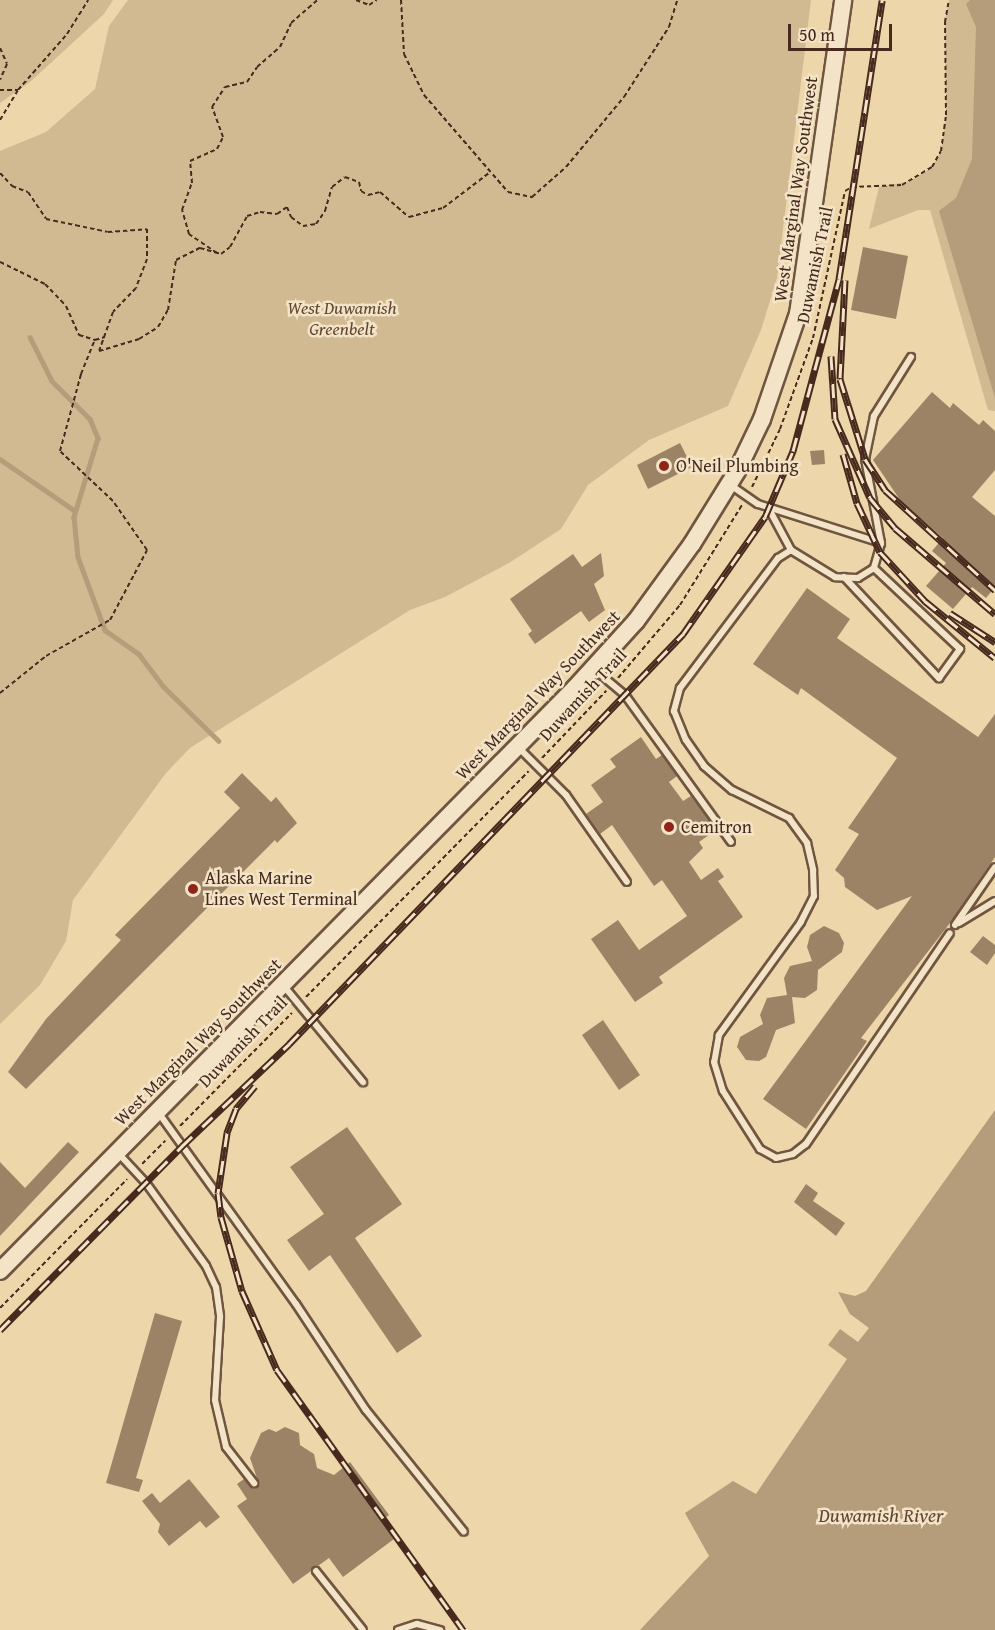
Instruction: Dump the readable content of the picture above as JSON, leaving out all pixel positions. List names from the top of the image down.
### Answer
{
  "streets": {
    "main road": ["West Marginal Way Southwest"],
    "path": ["Duwamish Trail"]
  },
  "water": ["Duwamish River"],
  "parks": ["West Duwamish Greenbelt"],
  "places": ["O'Neil Plumbing", "Cemitron", "Alaska Marine Lines West Terminal"],
  "scale_bar": "50 m"
}
